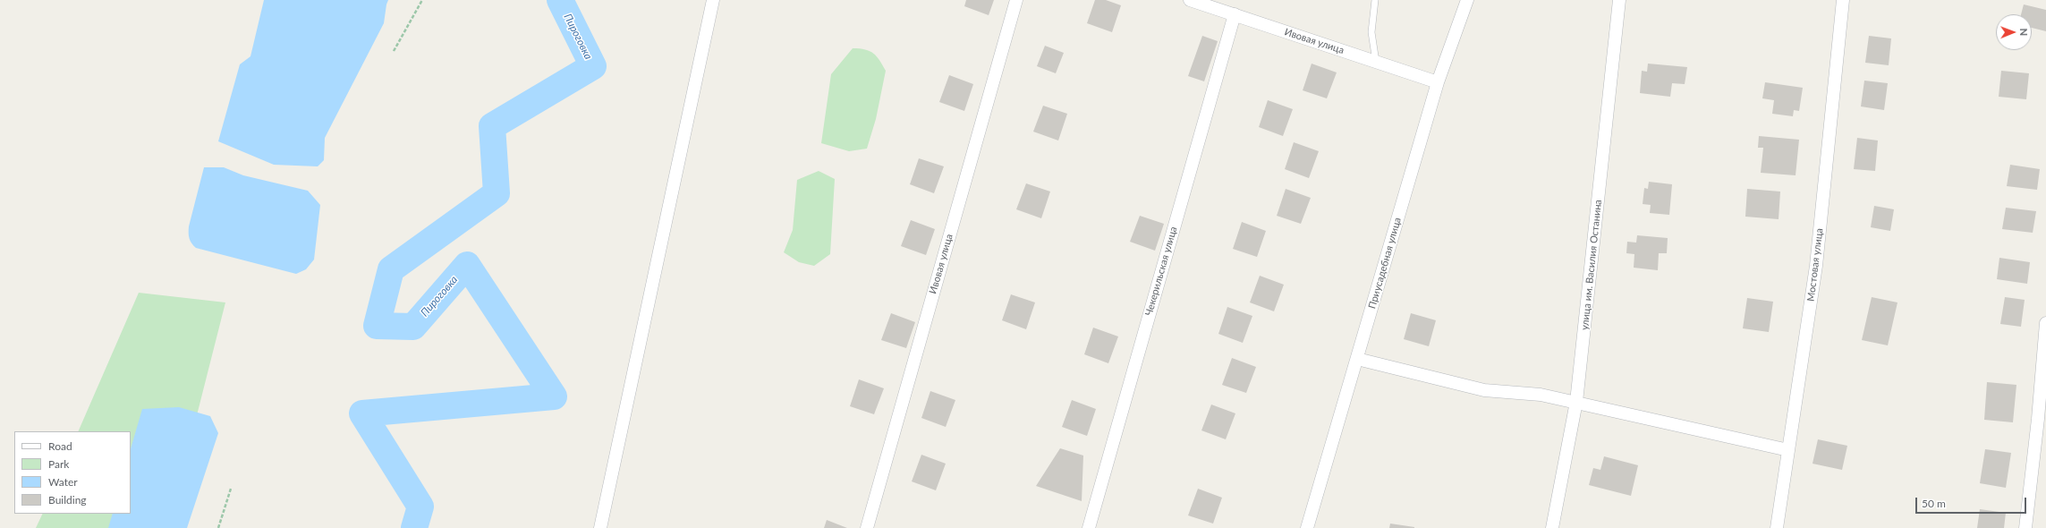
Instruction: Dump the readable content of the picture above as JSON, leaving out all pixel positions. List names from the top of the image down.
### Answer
{
  "streets": {
    "street": [
      "Ивовая улица",
      "Приусадебная улица",
      "улица им. Василия Останина",
      "Мостовая улица",
      "Чекерильская улица"
    ]
  },
  "crossings": [
    ["Ивовая улица", "Приусадебная улица"],
    ["Ивовая улица", "Чекерильская улица"]
  ],
  "water": ["Пироговка"],
  "legend": [
    "Road",
    "Park",
    "Water",
    "Building"
  ],
  "scale_bar": "50 m",
  "north": "right"
}
